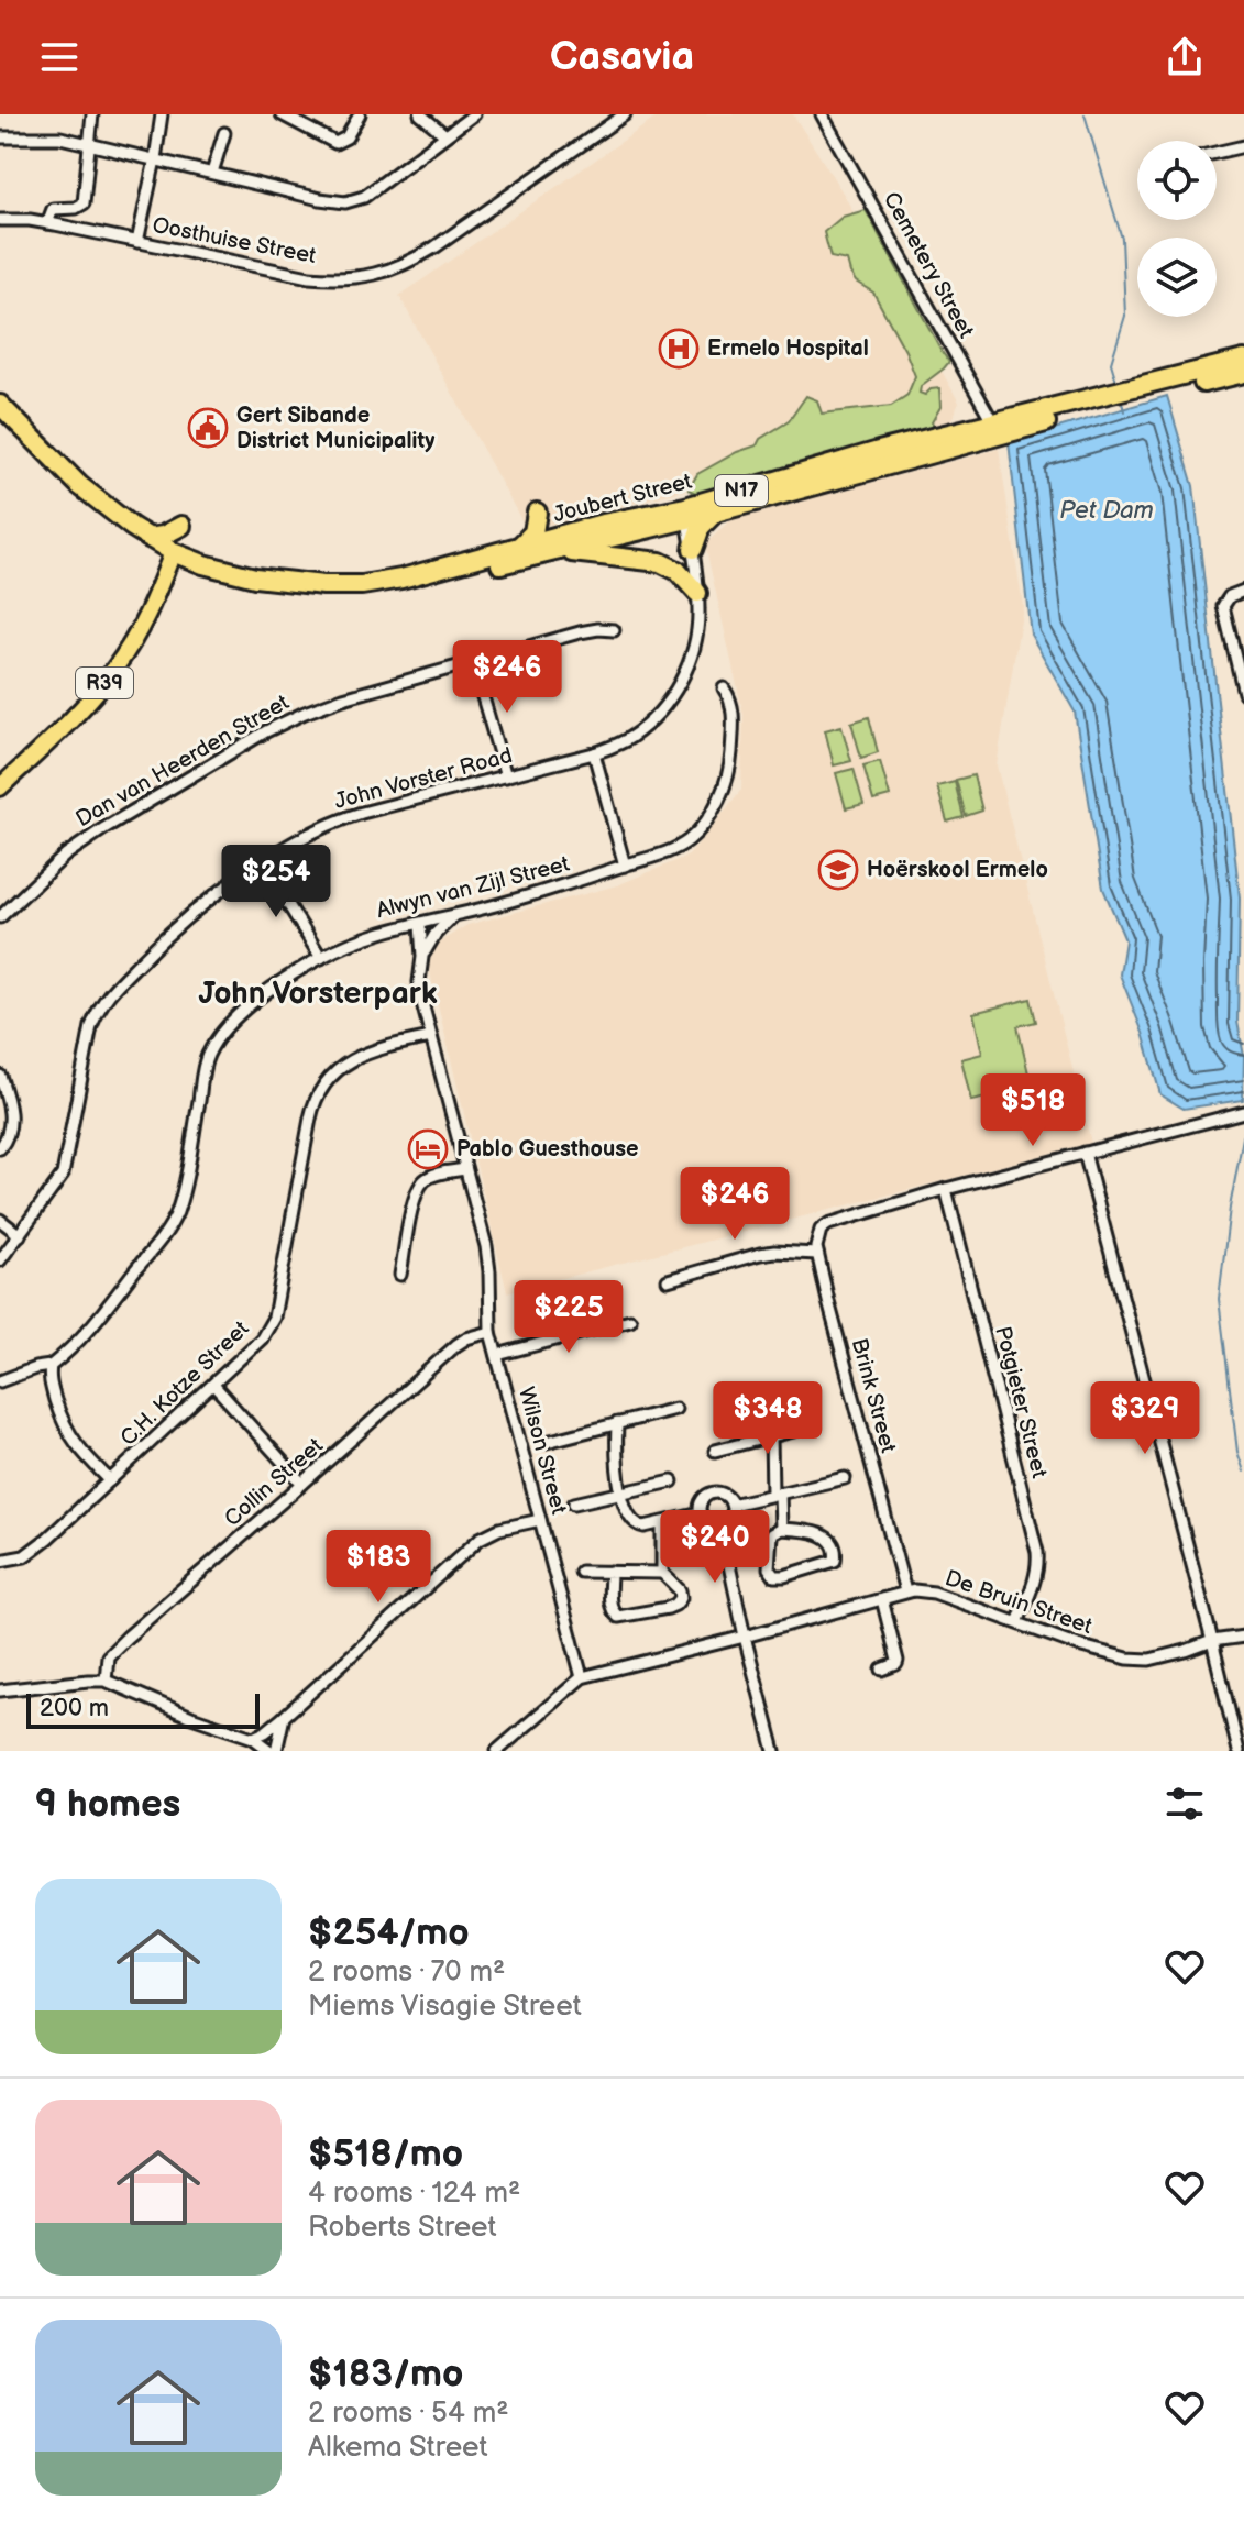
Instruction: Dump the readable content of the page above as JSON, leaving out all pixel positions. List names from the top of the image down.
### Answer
{
  "streets": {
    "highway": ["N17", "Joubert Street"],
    "main road": ["R39"],
    "street": [
      "Oosthuise Street",
      "Cemetery Street",
      "Dan van Heerden Street",
      "John Vorster Road",
      "Alwyn van Zijl Street",
      "C.H. Kotze Street",
      "Brink Street",
      "Potgieter Street",
      "Wilson Street",
      "Collin Street",
      "De Bruin Street"
    ]
  },
  "crossings": [
    ["Cemetery Street", "Joubert Street"],
    ["N17", "Joubert Street"],
    ["N17", "R39"],
    ["Joubert Street", "R39"],
    ["Joubert Street", "John Vorster Road"],
    ["Alwyn van Zijl Street", "Wilson Street"],
    ["C.H. Kotze Street", "Wilson Street"],
    ["Brink Street", "De Bruin Street"],
    ["Potgieter Street", "De Bruin Street"],
    ["Wilson Street", "Collin Street"],
    ["Wilson Street", "De Bruin Street"]
  ],
  "districts": ["John Vorsterpark"],
  "water": ["Pet Dam"],
  "places": {
    "hospital": ["Ermelo Hospital"],
    "public building": ["Gert Sibande District Municipality"],
    "school or university": ["Hoërskool Ermelo"],
    "hotel": ["Pablo Guesthouse"]
  },
  "scale_bar": "200 m",
  "page": {
    "header": "Casavia",
    "price": [
      "$246",
      "$254",
      "$518",
      "$246",
      "$225",
      "$348",
      "$329",
      "$240",
      "$183"
    ],
    "scale": "200 m",
    "heading": "9 homes",
    "list": [
      {
        "name": "$254/mo",
        "note": "2 rooms · 70 m² · Miems Visagie Street"
      },
      {
        "name": "$518/mo",
        "note": "4 rooms · 124 m² · Roberts Street"
      },
      {
        "name": "$183/mo",
        "note": "2 rooms · 54 m² · Alkema Street"
      }
    ]
  }
}
